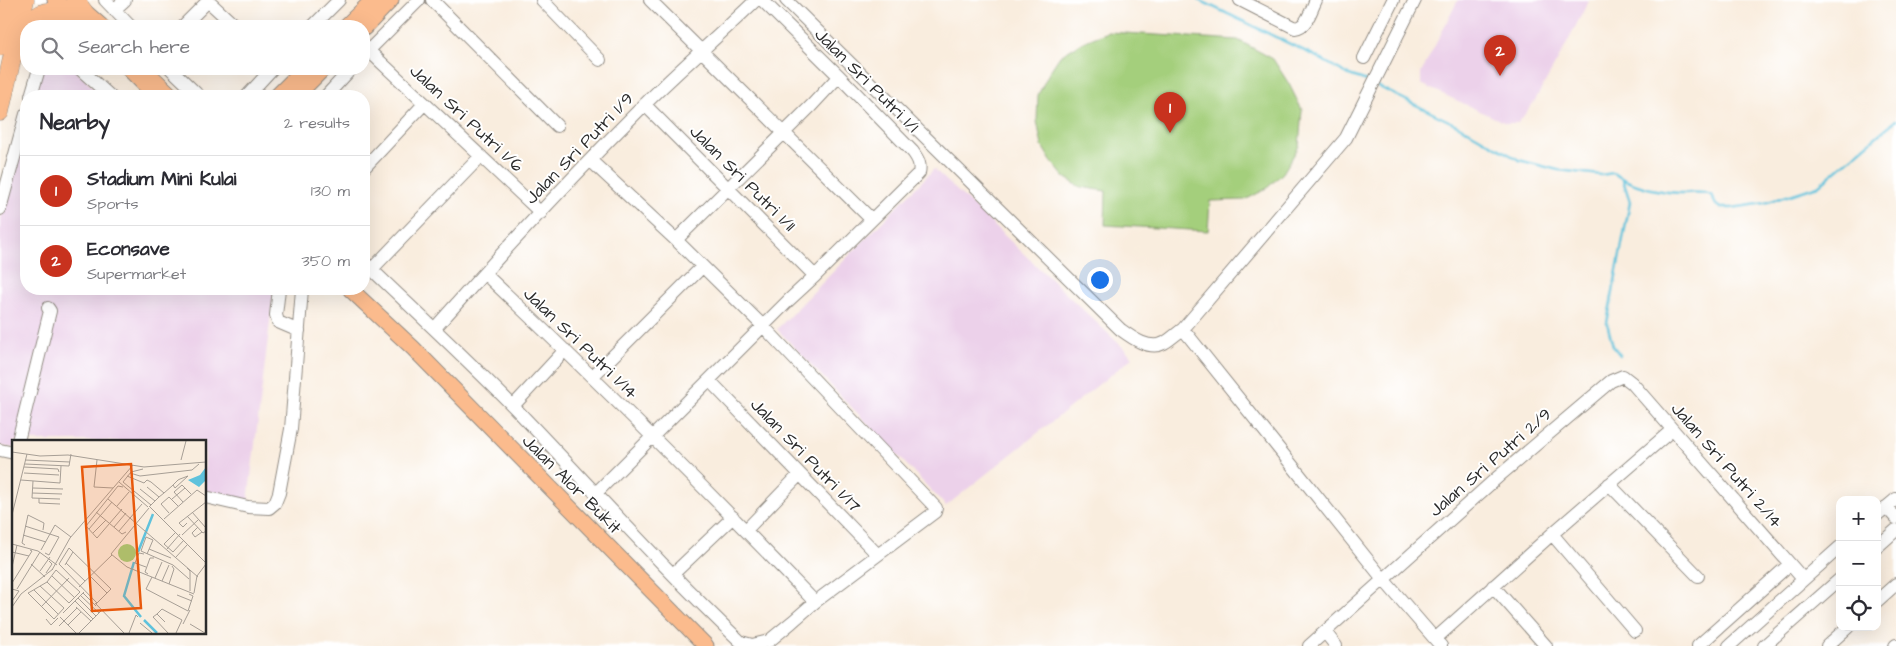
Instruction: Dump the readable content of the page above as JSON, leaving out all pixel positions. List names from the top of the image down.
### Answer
{
  "streets": {
    "main road": ["Jalan Alor Bukit"],
    "street": [
      "Jalan Sri Putri 1/1",
      "Jalan Sri Putri 1/6",
      "Jalan Sri Putri 1/9",
      "Jalan Sri Putri 1/11",
      "Jalan Sri Putri 1/14",
      "Jalan Sri Putri 1/17",
      "Jalan Sri Putri 2/9",
      "Jalan Sri Putri 2/14"
    ]
  },
  "crossings": [
    ["Jalan Sri Putri 1/6", "Jalan Sri Putri 1/9"],
    ["Jalan Sri Putri 1/9", "Jalan Sri Putri 1/11"],
    ["Jalan Sri Putri 1/9", "Jalan Sri Putri 1/14"],
    ["Jalan Sri Putri 2/9", "Jalan Sri Putri 2/14"]
  ],
  "page": {
    "search": "Search here",
    "pins": ["2", "1"],
    "heading": ["Nearby", "2 results"],
    "list": [
      {
        "mark": "1",
        "name": "Stadium Mini Kulai",
        "note": "Sports",
        "value": "130 m"
      },
      {
        "mark": "2",
        "name": "Econsave",
        "note": "Supermarket",
        "value": "350 m"
      }
    ],
    "map_buttons": ["+", "−"]
  }
}
